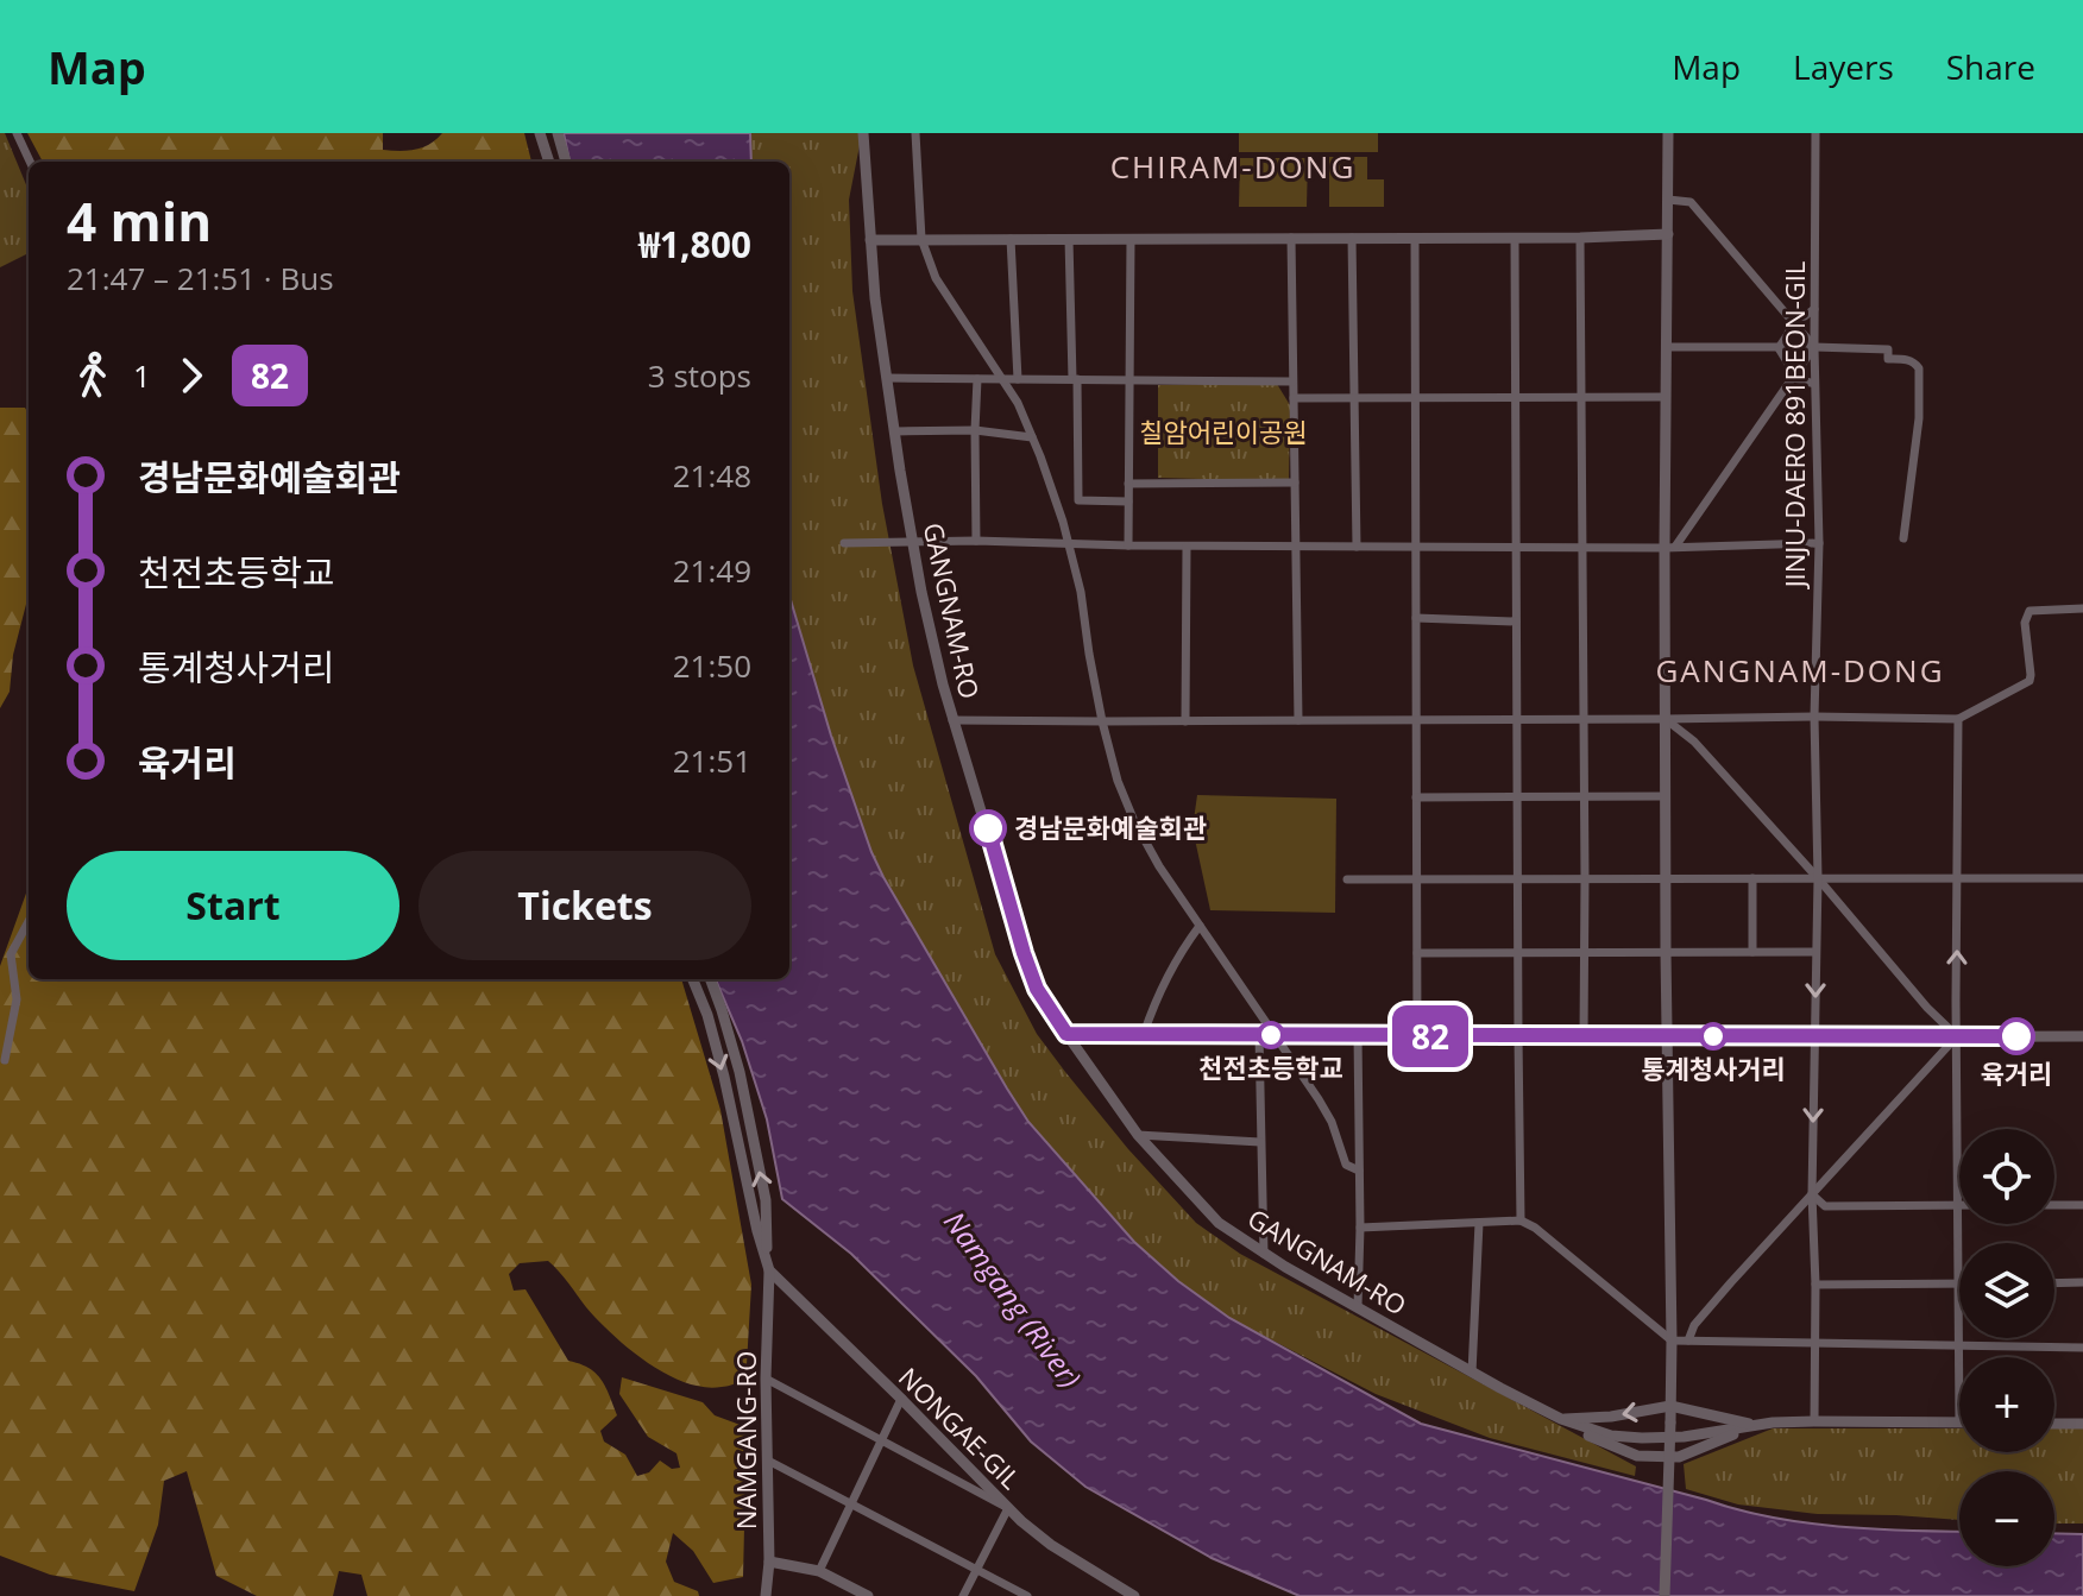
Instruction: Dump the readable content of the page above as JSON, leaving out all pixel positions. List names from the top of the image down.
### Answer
{
  "streets": {
    "street": [
      "JINJU-DAERO 891BEON-GIL",
      "GANGNAM-RO",
      "NONGAE-GIL",
      "NAMGANG-RO"
    ]
  },
  "crossings": [
    ["JINJU-DAERO 891BEON-GIL", "GANGNAM-RO"],
    ["NONGAE-GIL", "NAMGANG-RO"]
  ],
  "districts": ["CHIRAM-DONG", "GANGNAM-DONG"],
  "water": ["Namgang (River)"],
  "parks": ["칠암어린이공원"],
  "places": [
    "경남문화예술회관",
    "천전초등학교",
    "통계청사거리",
    "육거리"
  ],
  "lines": ["bus line 82"],
  "page": {
    "header": "Map",
    "nav": ["Map", "Layers", "Share"],
    "on_map": "82",
    "heading": ["4 min", "21:47 – 21:51 · Bus", "₩1,800"],
    "legs": ["1", "82", "3 stops"],
    "list": [
      {
        "name": "경남문화예술회관",
        "value": "21:48"
      },
      {
        "name": "천전초등학교",
        "value": "21:49"
      },
      {
        "name": "통계청사거리",
        "value": "21:50"
      },
      {
        "name": "육거리",
        "value": "21:51"
      }
    ],
    "buttons": ["Start", "Tickets"],
    "map_buttons": ["+", "−"]
  }
}
